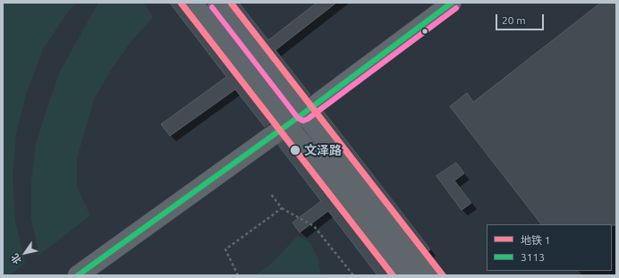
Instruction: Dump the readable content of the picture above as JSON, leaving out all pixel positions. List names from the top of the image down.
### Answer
{
  "places": ["文泽路"],
  "lines": ["metro line 1", "transit line 3113"],
  "legend": ["地铁 1", "3113"],
  "scale_bar": "20 m",
  "north": "bottom left"
}
